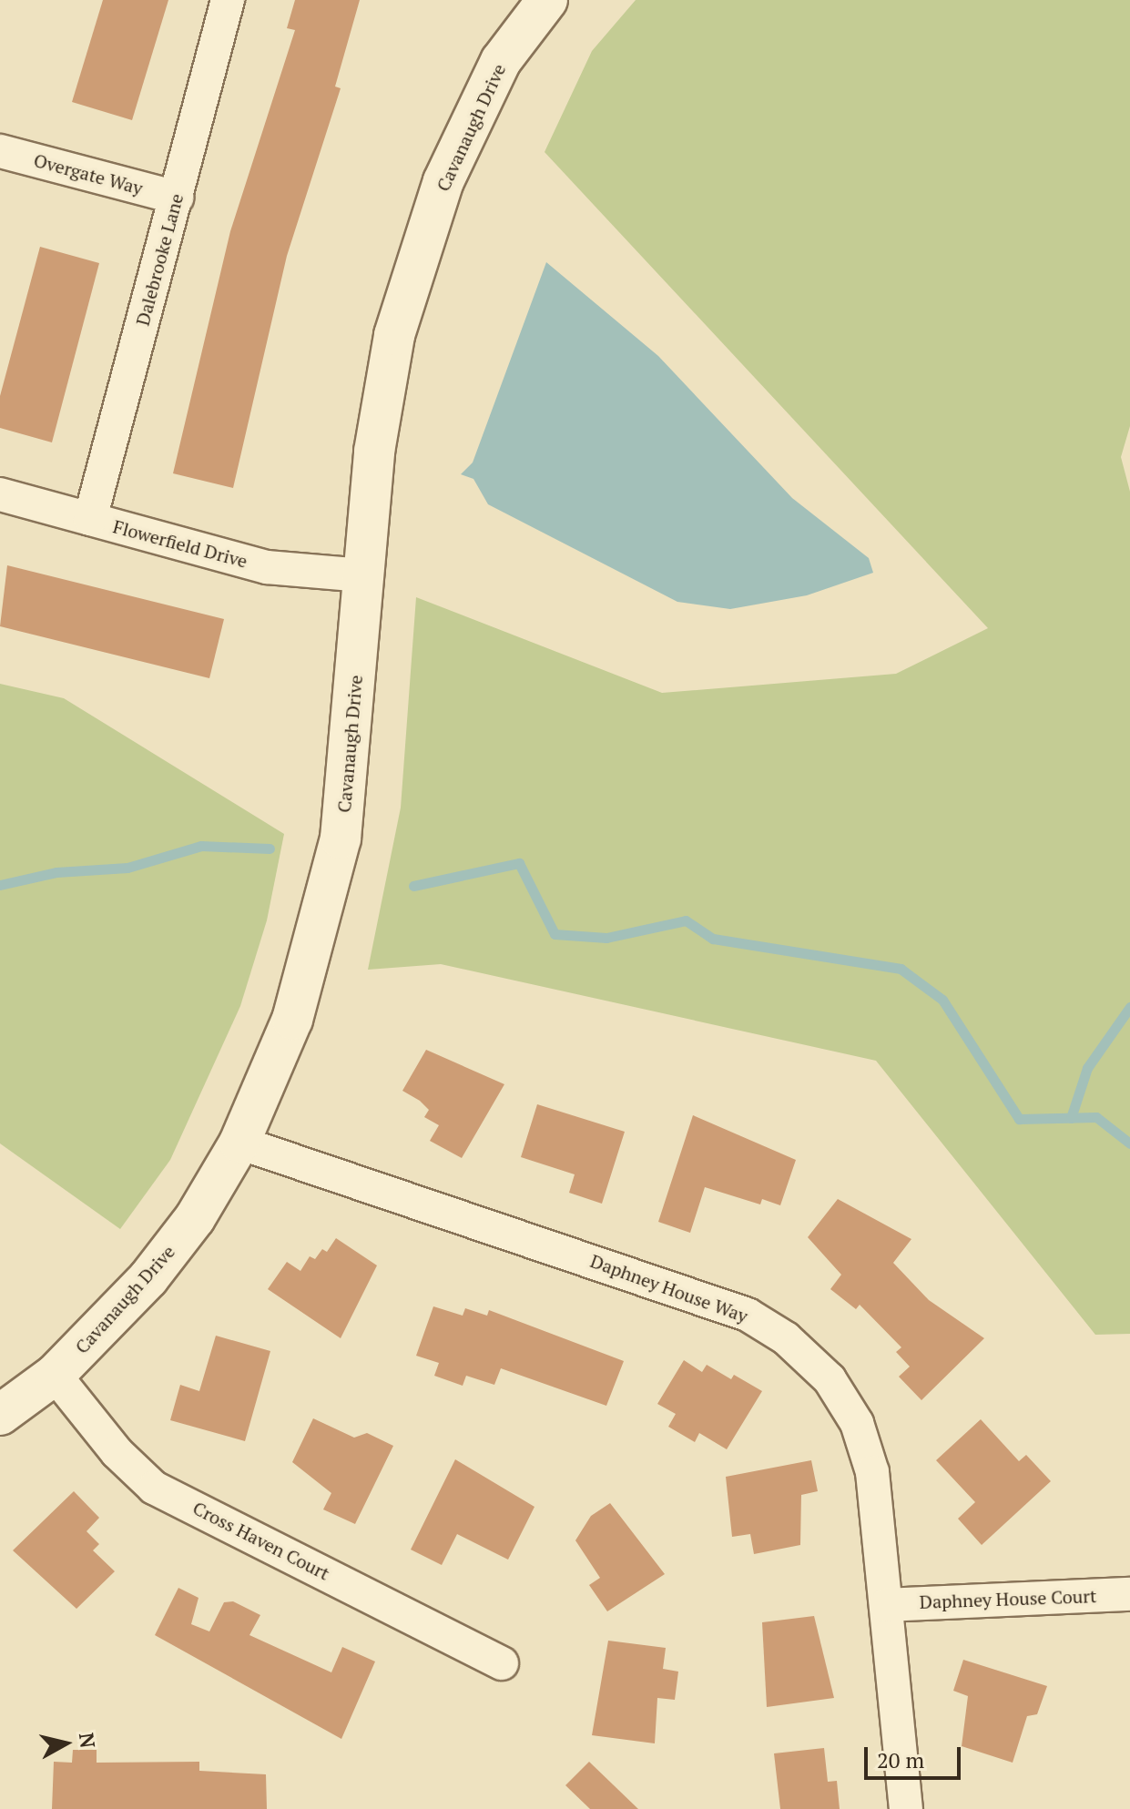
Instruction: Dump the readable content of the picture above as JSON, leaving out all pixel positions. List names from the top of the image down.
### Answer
{
  "streets": {
    "street": [
      "Cavanaugh Drive",
      "Overgate Way",
      "Dalebrooke Lane",
      "Flowerfield Drive",
      "Daphney House Way",
      "Cross Haven Court",
      "Daphney House Court"
    ]
  },
  "crossings": [
    ["Cavanaugh Drive", "Flowerfield Drive"],
    ["Cavanaugh Drive", "Daphney House Way"],
    ["Cavanaugh Drive", "Cross Haven Court"],
    ["Overgate Way", "Dalebrooke Lane"],
    ["Dalebrooke Lane", "Flowerfield Drive"],
    ["Daphney House Way", "Daphney House Court"]
  ],
  "scale_bar": "20 m",
  "north": "right"
}
